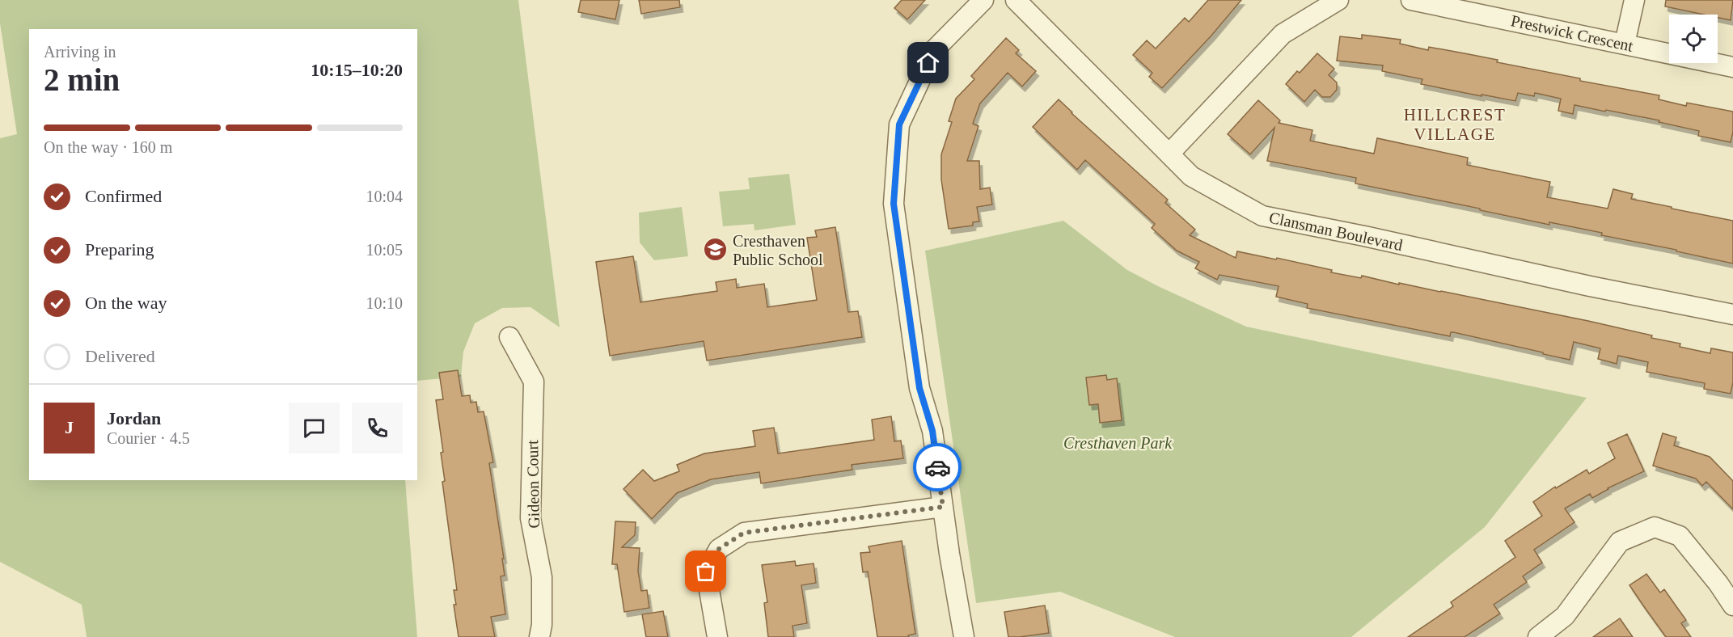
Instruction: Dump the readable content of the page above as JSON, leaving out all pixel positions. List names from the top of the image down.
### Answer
{
  "streets": {
    "street": ["Prestwick Crescent", "Clansman Boulevard", "Gideon Court"]
  },
  "districts": ["HILLCREST VILLAGE"],
  "parks": ["Cresthaven Park"],
  "places": {
    "school or university": ["Cresthaven Public School"]
  },
  "page": {
    "heading": ["2 min", "Arriving in", "10:15–10:20"],
    "panel": ["Jordan", "Courier · 4.5"],
    "bar": "On the way · 160 m",
    "list": [
      ["Confirmed", "10:04"],
      ["Preparing", "10:05"],
      ["On the way", "10:10"],
      "Delivered"
    ],
    "round": "J"
  }
}
